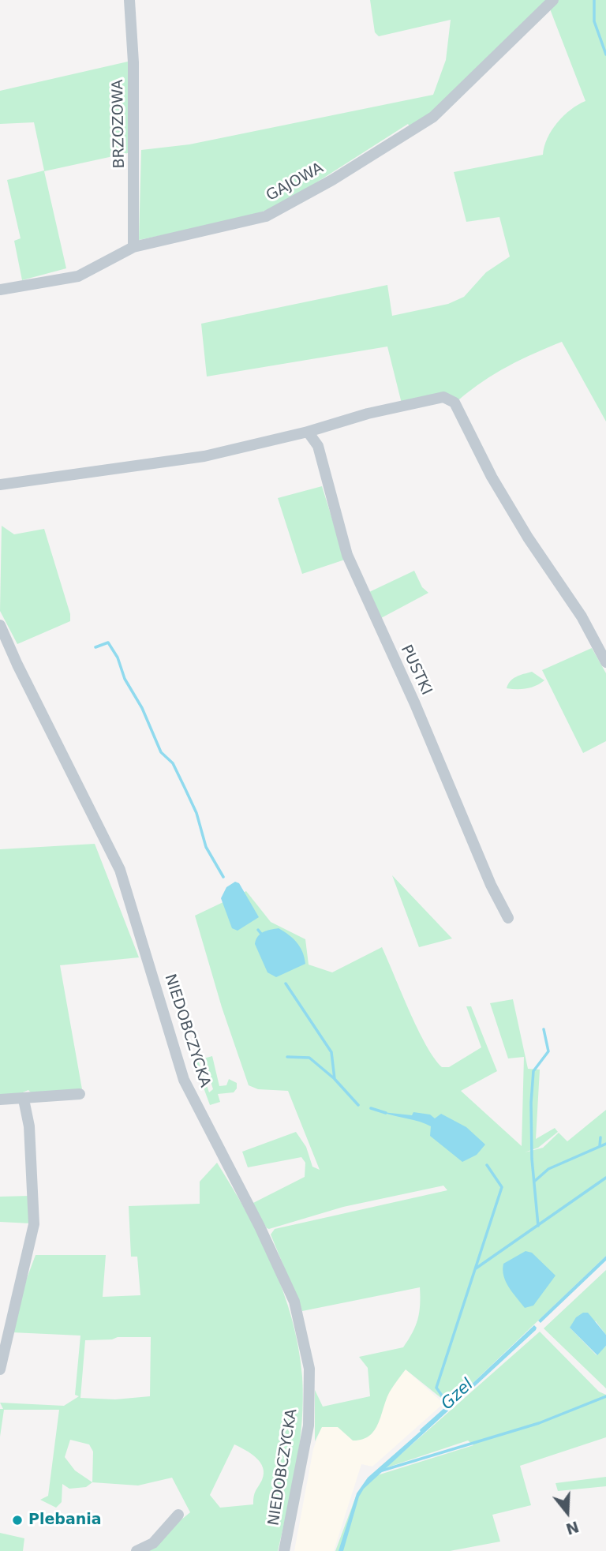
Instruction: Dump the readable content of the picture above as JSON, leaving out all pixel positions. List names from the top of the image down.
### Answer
{
  "streets": {
    "street": [
      "BRZOZOWA",
      "GAJOWA",
      "PUSTKI",
      "NIEDOBCZYCKA"
    ]
  },
  "crossings": [
    ["BRZOZOWA", "GAJOWA"]
  ],
  "water": ["Gzel"],
  "places": ["Plebania"],
  "north": "bottom"
}
